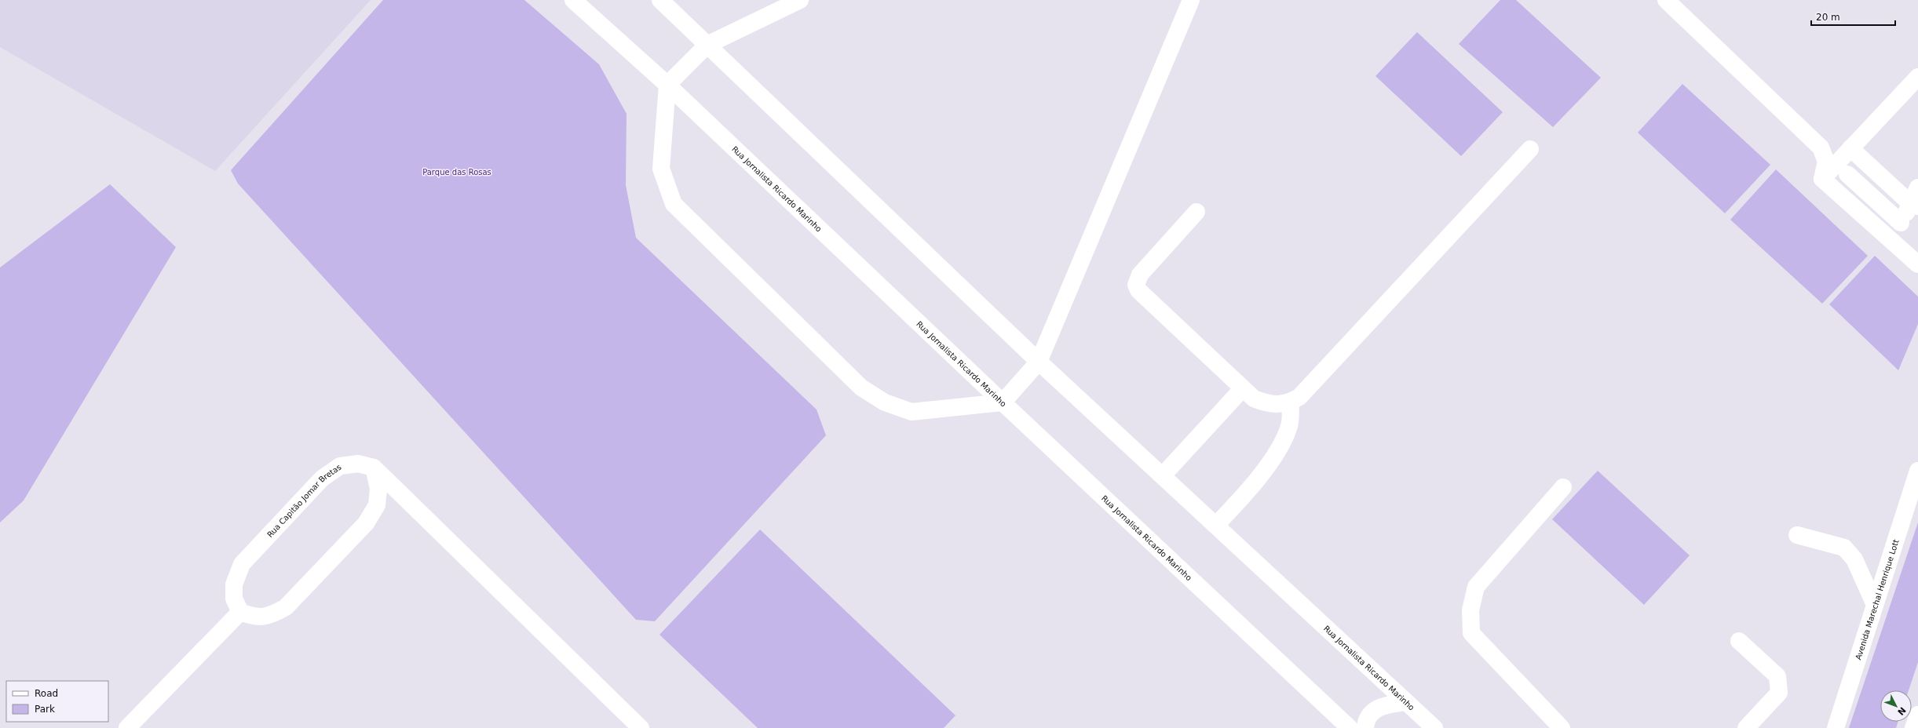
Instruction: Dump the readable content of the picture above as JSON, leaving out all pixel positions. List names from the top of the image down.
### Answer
{
  "streets": {
    "street": ["Rua Jornalista Ricardo Marinho", "Rua Capitão Jomar Bretas", "Avenida Marechal Henrique Lott"]
  },
  "parks": ["Parque das Rosas"],
  "legend": ["Road", "Park"],
  "scale_bar": "20 m",
  "north": "bottom right"
}
